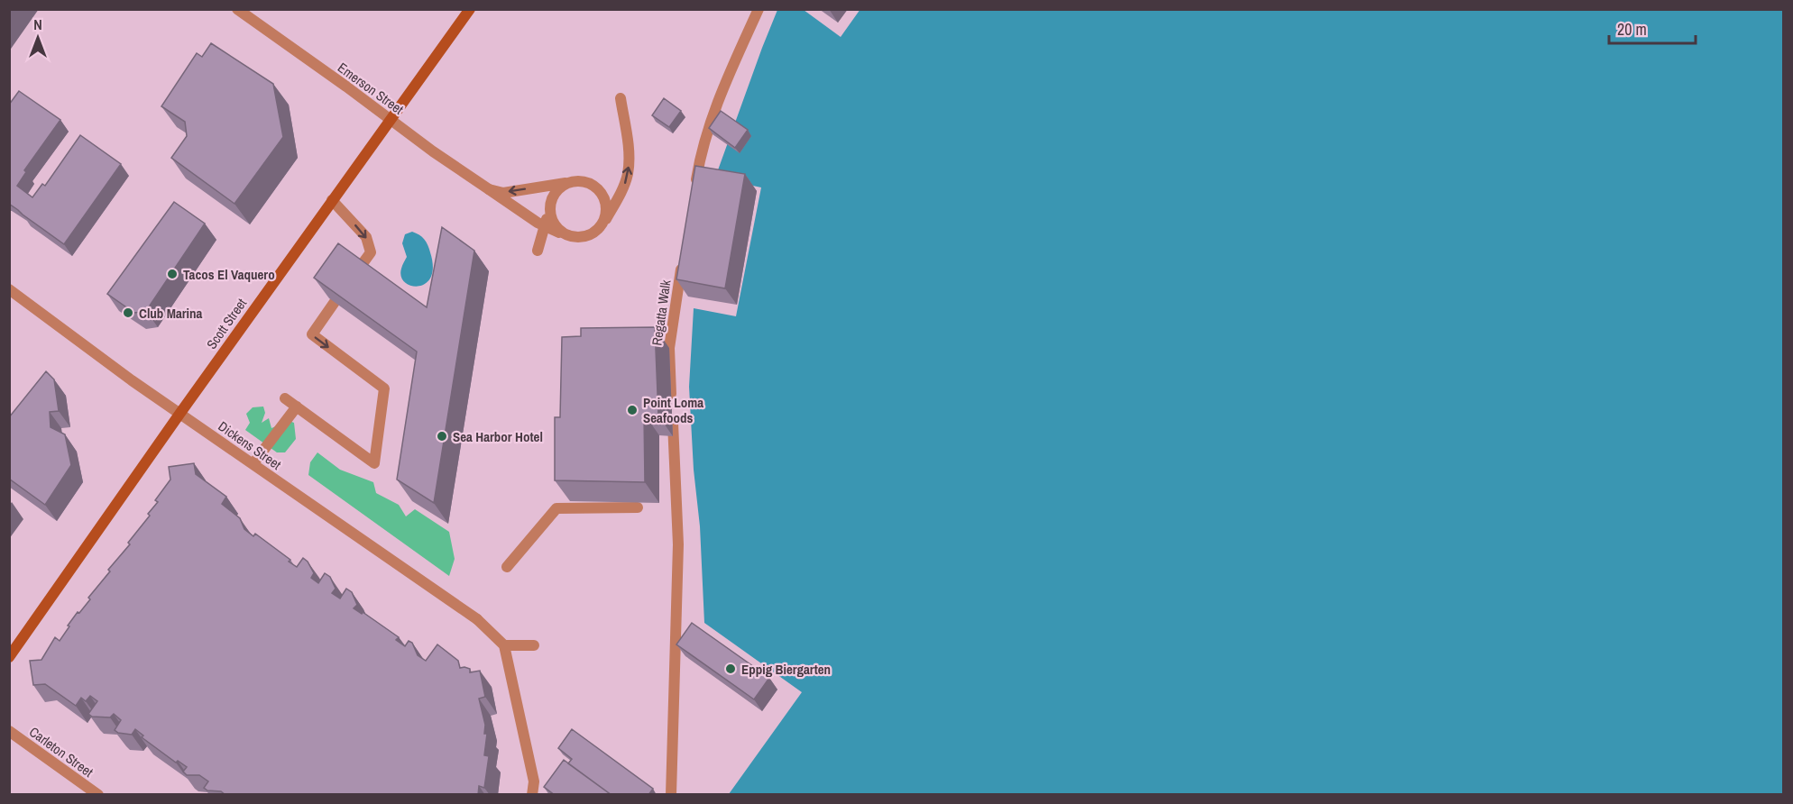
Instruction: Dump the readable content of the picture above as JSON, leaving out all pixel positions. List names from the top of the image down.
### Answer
{
  "streets": {
    "main road": ["Scott Street"],
    "street": [
      "Emerson Street",
      "Regatta Walk",
      "Dickens Street",
      "Carleton Street"
    ]
  },
  "crossings": [
    ["Emerson Street", "Scott Street"],
    ["Scott Street", "Dickens Street"]
  ],
  "places": [
    "Tacos El Vaquero",
    "Club Marina",
    "Point Loma Seafoods",
    "Sea Harbor Hotel",
    "Eppig Biergarten"
  ],
  "scale_bar": "20 m",
  "north": "top"
}
